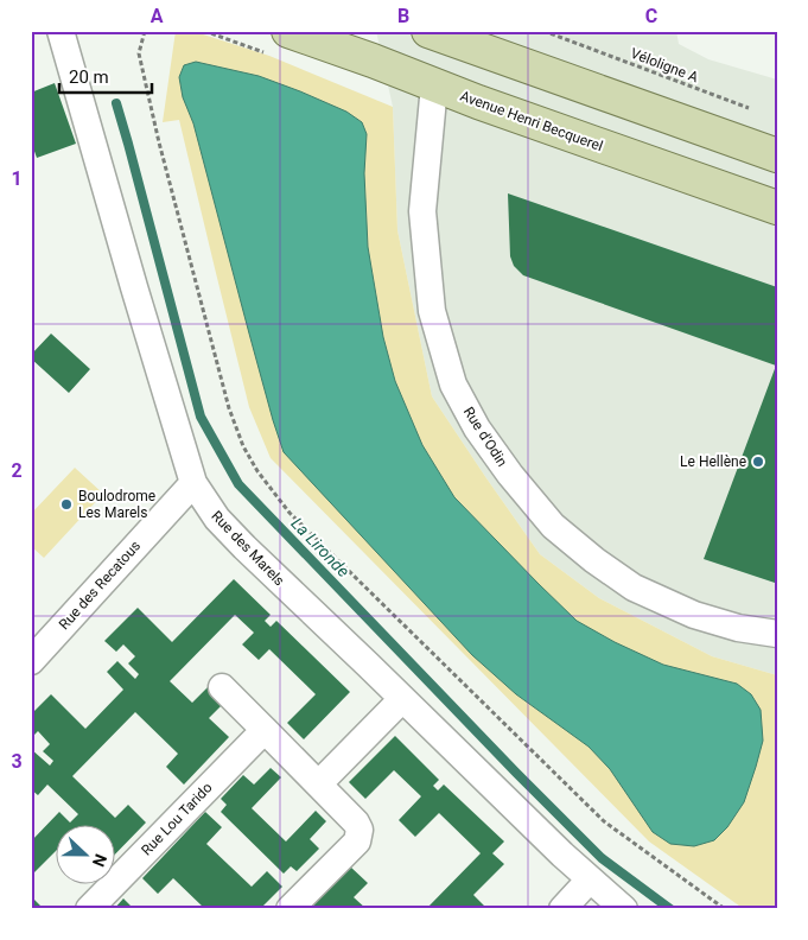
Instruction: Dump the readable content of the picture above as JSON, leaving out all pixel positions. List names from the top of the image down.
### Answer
{
  "streets": {
    "main road": ["Avenue Henri Becquerel"],
    "street": [
      "Rue d'Odin",
      "Rue des Marels",
      "Rue des Recatous",
      "Rue Lou Tarido"
    ],
    "path": ["Véloligne A"]
  },
  "crossings": [
    ["Avenue Henri Becquerel", "Rue d'Odin"],
    ["Rue des Marels", "Rue des Recatous"]
  ],
  "water": ["La Lironde"],
  "places": ["Le Hellène", "Boulodrome Les Marels"],
  "scale_bar": "20 m",
  "north": "right",
  "grid": {
    "columns": ["A", "B", "C"],
    "rows": ["1", "2", "3"]
  }
}
